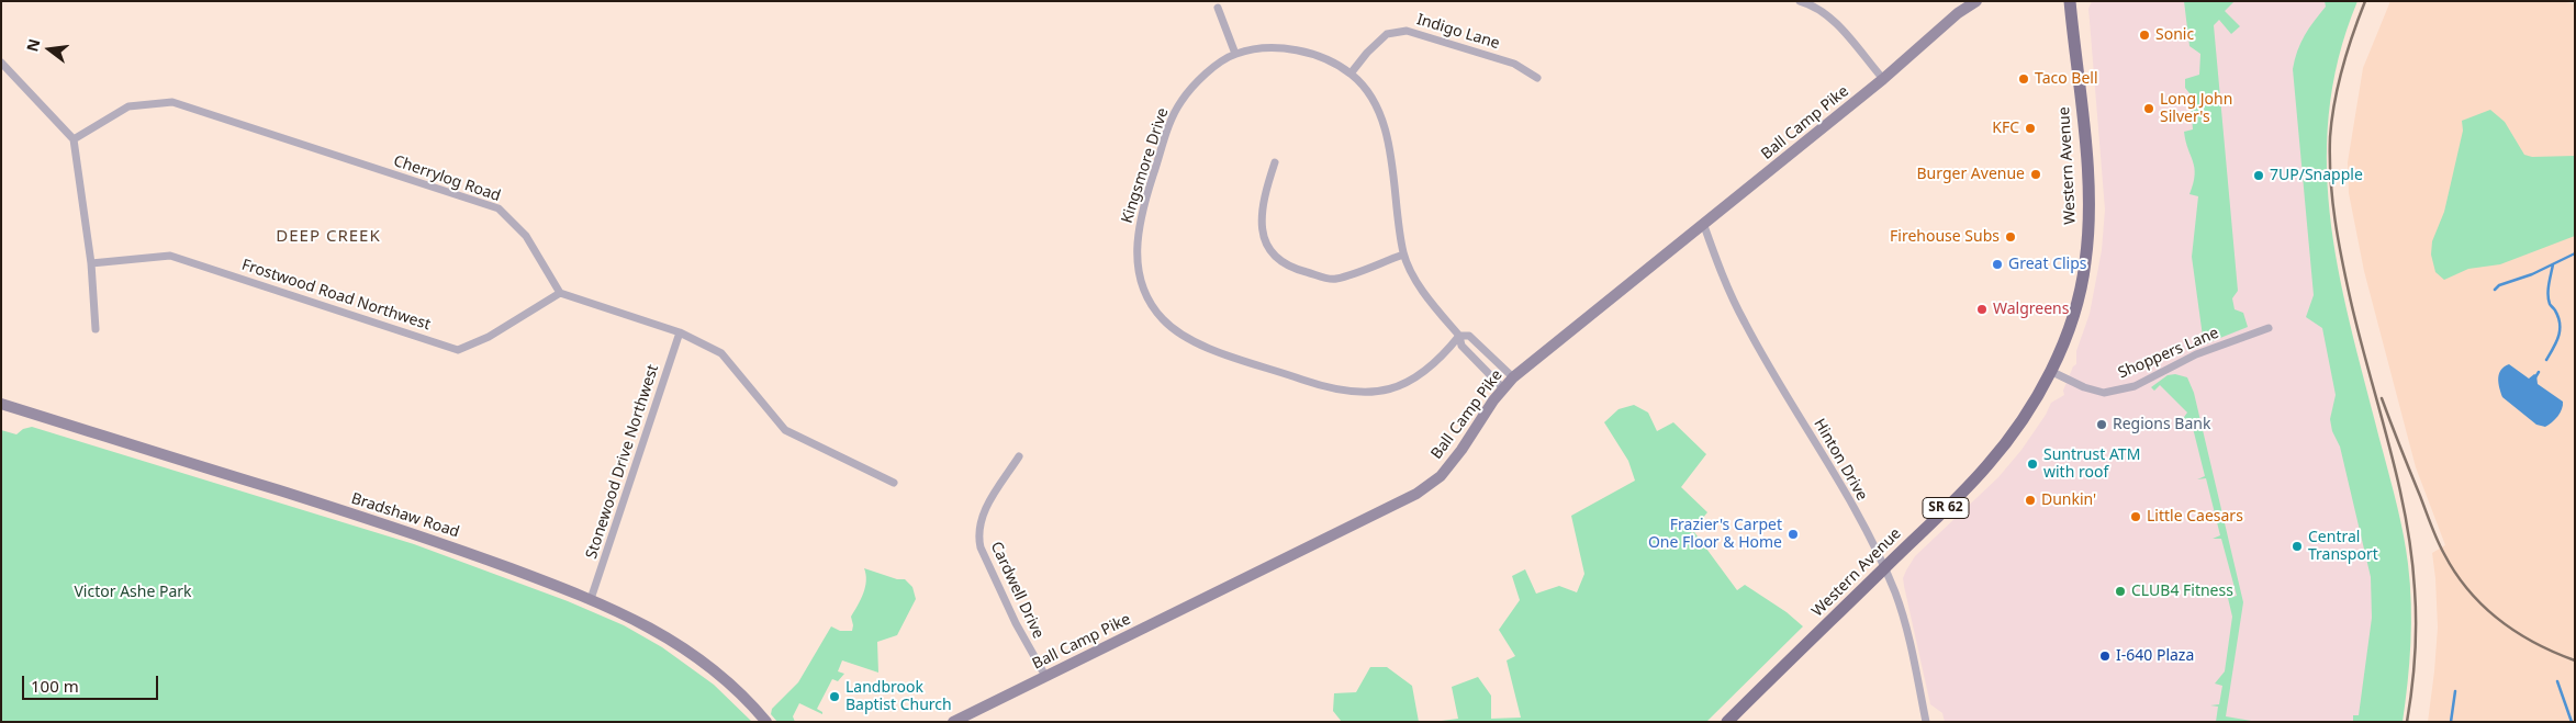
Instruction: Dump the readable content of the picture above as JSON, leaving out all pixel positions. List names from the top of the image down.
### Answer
{
  "streets": {
    "main road": ["Western Avenue", "SR 62"],
    "street": [
      "Indigo Lane",
      "Ball Camp Pike",
      "Kingsmore Drive",
      "Cherrylog Road",
      "Frostwood Road Northwest",
      "Shoppers Lane",
      "Hinton Drive",
      "Stonewood Drive Northwest",
      "Bradshaw Road",
      "Cardwell Drive"
    ]
  },
  "crossings": [
    ["Indigo Lane", "Kingsmore Drive"],
    ["Ball Camp Pike", "Kingsmore Drive"],
    ["Ball Camp Pike", "Hinton Drive"],
    ["Ball Camp Pike", "Cardwell Drive"],
    ["Western Avenue", "Shoppers Lane"],
    ["Western Avenue", "Hinton Drive"],
    ["Cherrylog Road", "Frostwood Road Northwest"],
    ["Stonewood Drive Northwest", "Bradshaw Road"]
  ],
  "districts": ["DEEP CREEK"],
  "parks": ["Victor Ashe Park"],
  "places": [
    "Sonic",
    "Taco Bell",
    "Long John Silver's",
    "KFC",
    "Burger Avenue",
    "7UP/Snapple",
    "Firehouse Subs",
    "Great Clips",
    "Walgreens",
    "Regions Bank",
    "Suntrust ATM with roof",
    "Dunkin'",
    "Little Caesars",
    "Frazier's Carpet One Floor & Home",
    "Central Transport",
    "CLUB4 Fitness",
    "I-640 Plaza",
    "Landbrook Baptist Church"
  ],
  "scale_bar": "100 m",
  "north": "left"
}
